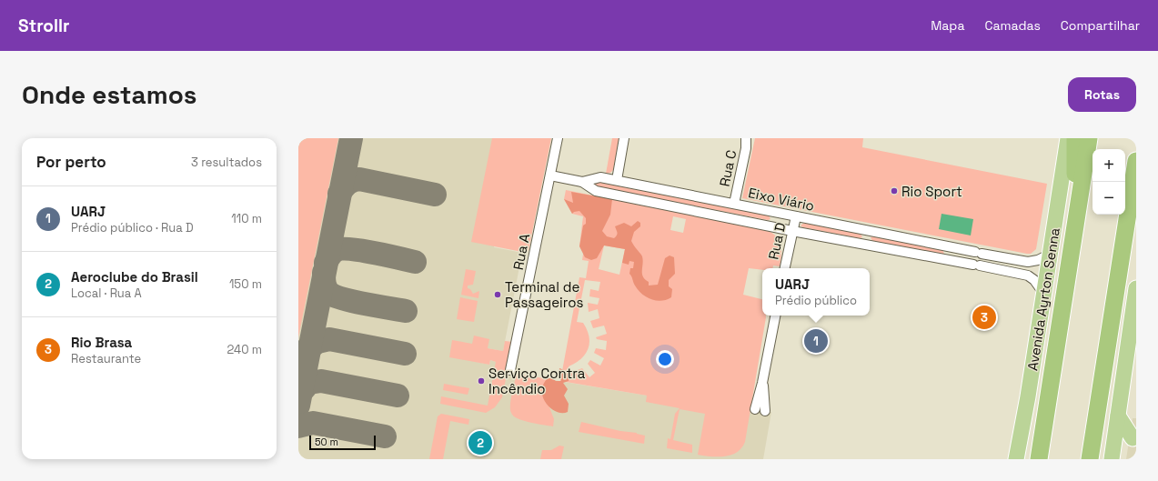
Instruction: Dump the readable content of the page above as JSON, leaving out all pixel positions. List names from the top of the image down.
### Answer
{
  "streets": {
    "highway": ["Avenida Ayrton Senna"],
    "street": [
      "Rua C",
      "Eixo Viário",
      "Rua D",
      "Rua A"
    ]
  },
  "crossings": [
    ["Rua C", "Eixo Viário"],
    ["Eixo Viário", "Rua D"],
    ["Eixo Viário", "Rua A"],
    ["Eixo Viário", "Avenida Ayrton Senna"]
  ],
  "places": ["Rio Sport", "Terminal de Passageiros", "Serviço Contra Incêndio"],
  "scale_bar": "50 m",
  "page": {
    "header": "Strollr",
    "nav": ["Mapa", "Camadas", "Compartilhar"],
    "buttons": "Rotas",
    "title": "Onde estamos",
    "heading": ["Por perto", "3 resultados"],
    "map_buttons": ["+", "−"],
    "list": [
      {
        "mark": "1",
        "name": "UARJ",
        "note": "Prédio público · Rua D",
        "value": "110 m"
      },
      {
        "mark": "2",
        "name": "Aeroclube do Brasil",
        "note": "Local · Rua A",
        "value": "150 m"
      },
      {
        "mark": "3",
        "name": "Rio Brasa",
        "note": "Restaurante",
        "value": "240 m"
      }
    ],
    "popup": ["UARJ", "Prédio público"],
    "pins": ["3", "1", "2"],
    "scale": "50 m"
  }
}
